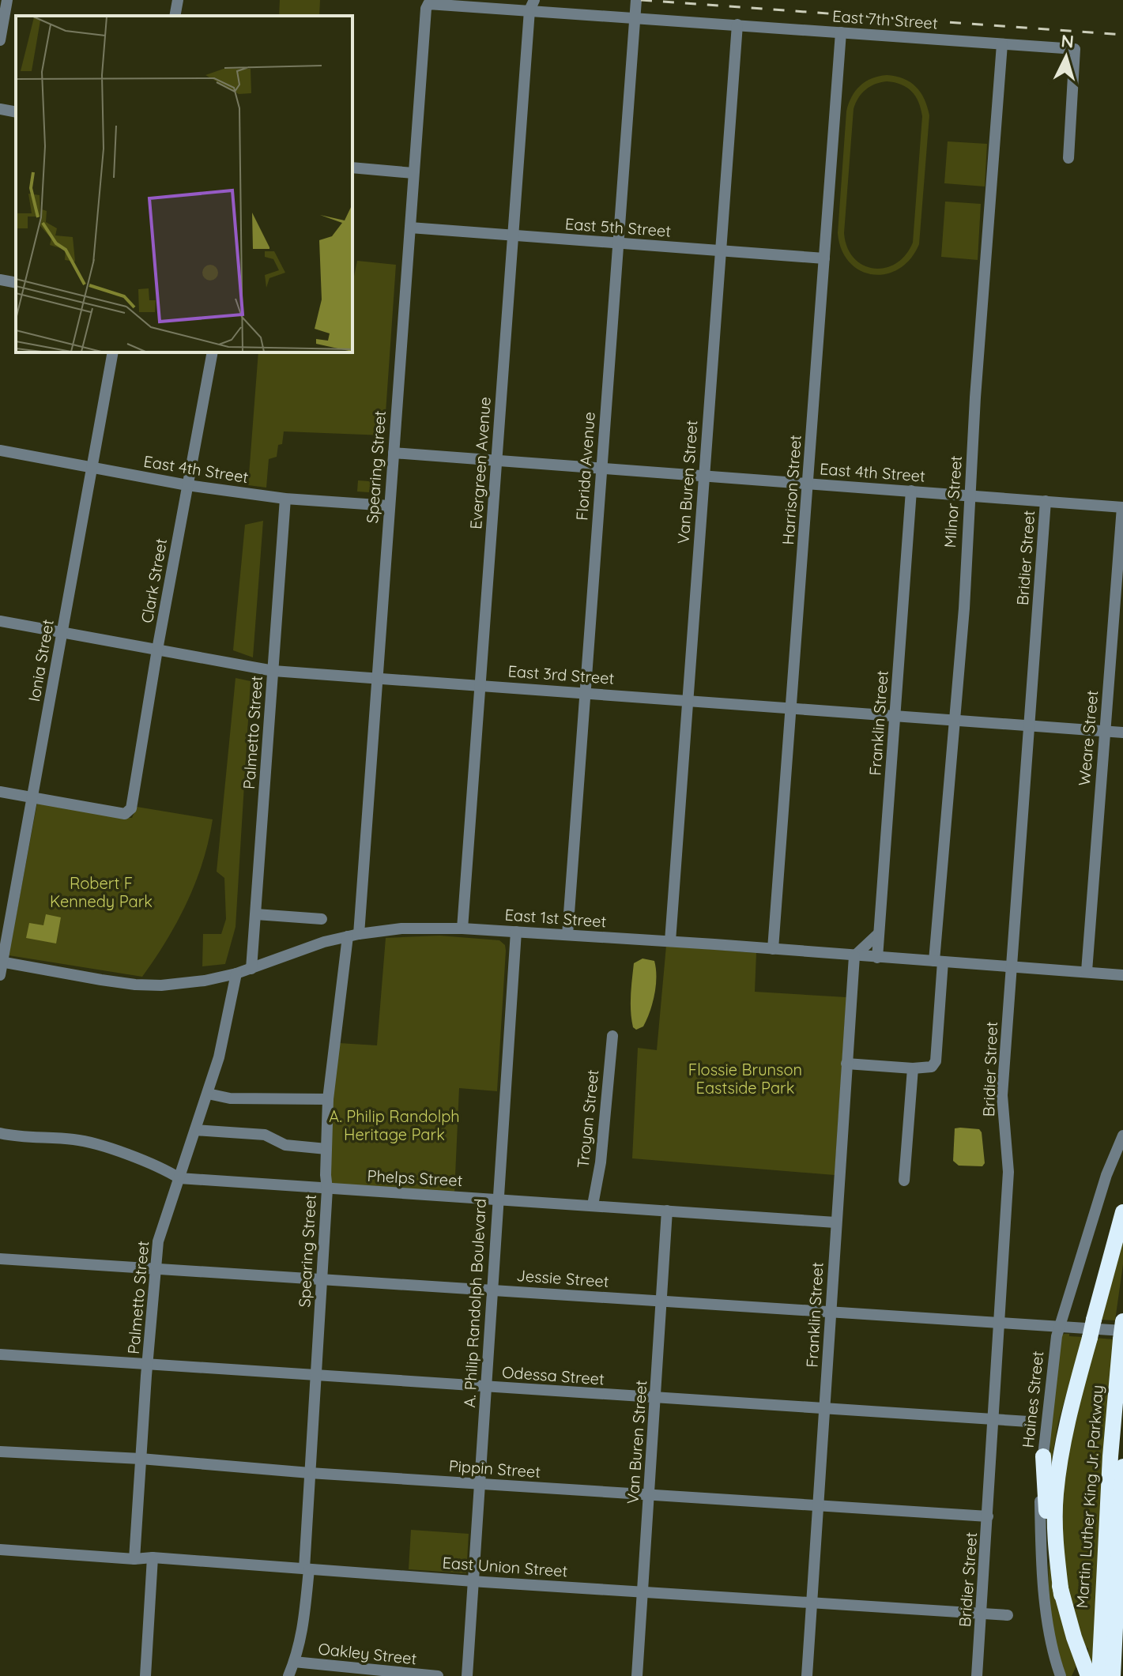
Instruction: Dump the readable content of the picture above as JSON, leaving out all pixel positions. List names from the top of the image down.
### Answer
{
  "streets": {
    "highway": ["Martin Luther King Jr. Parkway"],
    "street": [
      "East 7th Street",
      "East 5th Street",
      "Evergreen Avenue",
      "Florida Avenue",
      "Spearing Street",
      "East 4th Street",
      "Van Buren Street",
      "Harrison Street",
      "Milnor Street",
      "Bridier Street",
      "Clark Street",
      "Ionia Street",
      "East 3rd Street",
      "Franklin Street",
      "Palmetto Street",
      "Weare Street",
      "East 1st Street",
      "Troyan Street",
      "Phelps Street",
      "Jessie Street",
      "A. Philip Randolph Boulevard",
      "Odessa Street",
      "Haines Street",
      "Pippin Street",
      "East Union Street",
      "Oakley Street"
    ]
  },
  "crossings": [
    ["East 7th Street", "Evergreen Avenue"],
    ["East 7th Street", "Florida Avenue"],
    ["East 7th Street", "Spearing Street"],
    ["East 7th Street", "Van Buren Street"],
    ["East 7th Street", "Harrison Street"],
    ["East 7th Street", "Milnor Street"],
    ["East 5th Street", "Evergreen Avenue"],
    ["East 5th Street", "Florida Avenue"],
    ["East 5th Street", "Spearing Street"],
    ["East 5th Street", "Van Buren Street"],
    ["East 5th Street", "Harrison Street"],
    ["Evergreen Avenue", "East 4th Street"],
    ["Evergreen Avenue", "East 3rd Street"],
    ["Evergreen Avenue", "East 1st Street"],
    ["Florida Avenue", "East 4th Street"],
    ["Florida Avenue", "East 3rd Street"],
    ["Florida Avenue", "East 1st Street"],
    ["Spearing Street", "East 4th Street"],
    ["Spearing Street", "East 3rd Street"],
    ["Spearing Street", "East 1st Street"],
    ["Spearing Street", "Phelps Street"],
    ["Spearing Street", "Jessie Street"],
    ["Spearing Street", "Odessa Street"],
    ["Spearing Street", "Pippin Street"],
    ["Spearing Street", "East Union Street"],
    ["Spearing Street", "Oakley Street"],
    ["East 4th Street", "Van Buren Street"],
    ["East 4th Street", "Harrison Street"],
    ["East 4th Street", "Milnor Street"],
    ["East 4th Street", "Bridier Street"],
    ["East 4th Street", "Clark Street"],
    ["East 4th Street", "Ionia Street"],
    ["East 4th Street", "Franklin Street"],
    ["East 4th Street", "Palmetto Street"],
    ["East 4th Street", "Weare Street"],
    ["Van Buren Street", "East 3rd Street"],
    ["Van Buren Street", "East 1st Street"],
    ["Van Buren Street", "Phelps Street"],
    ["Van Buren Street", "Jessie Street"],
    ["Van Buren Street", "Odessa Street"],
    ["Van Buren Street", "Pippin Street"],
    ["Van Buren Street", "East Union Street"],
    ["Harrison Street", "East 3rd Street"],
    ["Harrison Street", "East 1st Street"],
    ["Milnor Street", "East 3rd Street"],
    ["Milnor Street", "East 1st Street"],
    ["Bridier Street", "East 3rd Street"],
    ["Bridier Street", "East 1st Street"],
    ["Bridier Street", "Jessie Street"],
    ["Bridier Street", "Odessa Street"],
    ["Bridier Street", "Pippin Street"],
    ["Bridier Street", "East Union Street"],
    ["Clark Street", "Ionia Street"],
    ["Clark Street", "East 3rd Street"],
    ["Ionia Street", "East 3rd Street"],
    ["Ionia Street", "East 1st Street"],
    ["East 3rd Street", "Franklin Street"],
    ["East 3rd Street", "Palmetto Street"],
    ["East 3rd Street", "Weare Street"],
    ["Franklin Street", "East 1st Street"],
    ["Franklin Street", "Phelps Street"],
    ["Franklin Street", "Jessie Street"],
    ["Franklin Street", "Odessa Street"],
    ["Franklin Street", "Pippin Street"],
    ["Franklin Street", "East Union Street"],
    ["Palmetto Street", "East 1st Street"],
    ["Palmetto Street", "Phelps Street"],
    ["Palmetto Street", "Jessie Street"],
    ["Palmetto Street", "Odessa Street"],
    ["Palmetto Street", "Pippin Street"],
    ["Palmetto Street", "East Union Street"],
    ["Weare Street", "East 1st Street"],
    ["East 1st Street", "A. Philip Randolph Boulevard"],
    ["Troyan Street", "Phelps Street"],
    ["Phelps Street", "A. Philip Randolph Boulevard"],
    ["Jessie Street", "A. Philip Randolph Boulevard"],
    ["Jessie Street", "Haines Street"],
    ["Jessie Street", "Martin Luther King Jr. Parkway"],
    ["A. Philip Randolph Boulevard", "Odessa Street"],
    ["A. Philip Randolph Boulevard", "Pippin Street"],
    ["A. Philip Randolph Boulevard", "East Union Street"]
  ],
  "parks": ["Robert F Kennedy Park", "Flossie Brunson Eastside Park", "A. Philip Randolph Heritage Park"],
  "north": "top"
}
